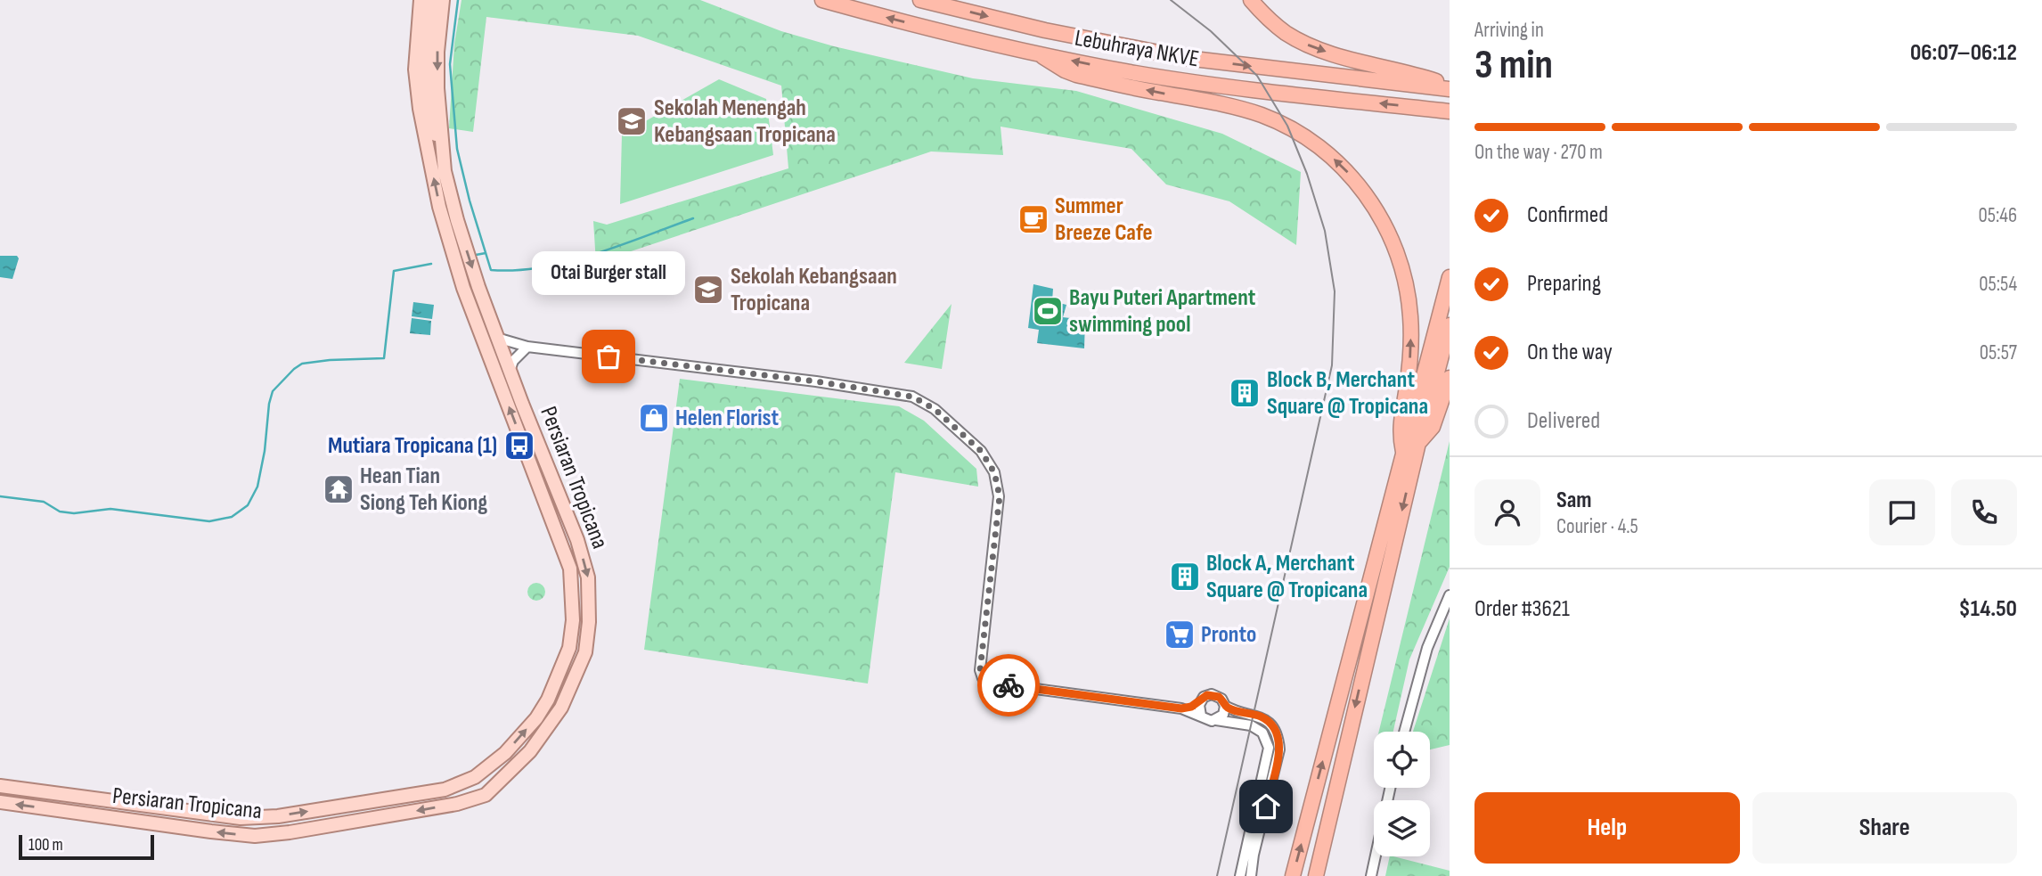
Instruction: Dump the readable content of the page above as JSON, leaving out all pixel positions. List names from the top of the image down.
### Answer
{
  "streets": {
    "highway": ["Lebuhraya NKVE"],
    "main road": ["Persiaran Tropicana"]
  },
  "places": {
    "school or university": ["Sekolah Menengah Kebangsaan Tropicana", "Sekolah Kebangsaan Tropicana"],
    "cafe": ["Summer Breeze Cafe"],
    "sports": ["Bayu Puteri Apartment swimming pool"],
    "other": ["Otai Burger stall"],
    "building": ["Block B, Merchant Square @ Tropicana", "Block A, Merchant Square @ Tropicana"],
    "shop": ["Helen Florist"],
    "bus stop": ["Mutiara Tropicana (1)"],
    "temple": ["Hean Tian Siong Teh Kiong"],
    "supermarket": ["Pronto"]
  },
  "scale_bar": "100 m",
  "page": {
    "heading": ["3 min", "Arriving in", "06:07–06:12"],
    "panel": [
      "Sam",
      "Courier · 4.5",
      "Order #3621",
      "$14.50"
    ],
    "bar": "On the way · 270 m",
    "list": [
      ["Confirmed", "05:46"],
      ["Preparing", "05:54"],
      ["On the way", "05:57"],
      "Delivered"
    ],
    "bubble": "Otai Burger stall",
    "buttons": ["Help", "Share"],
    "scale": "100 m"
  }
}
